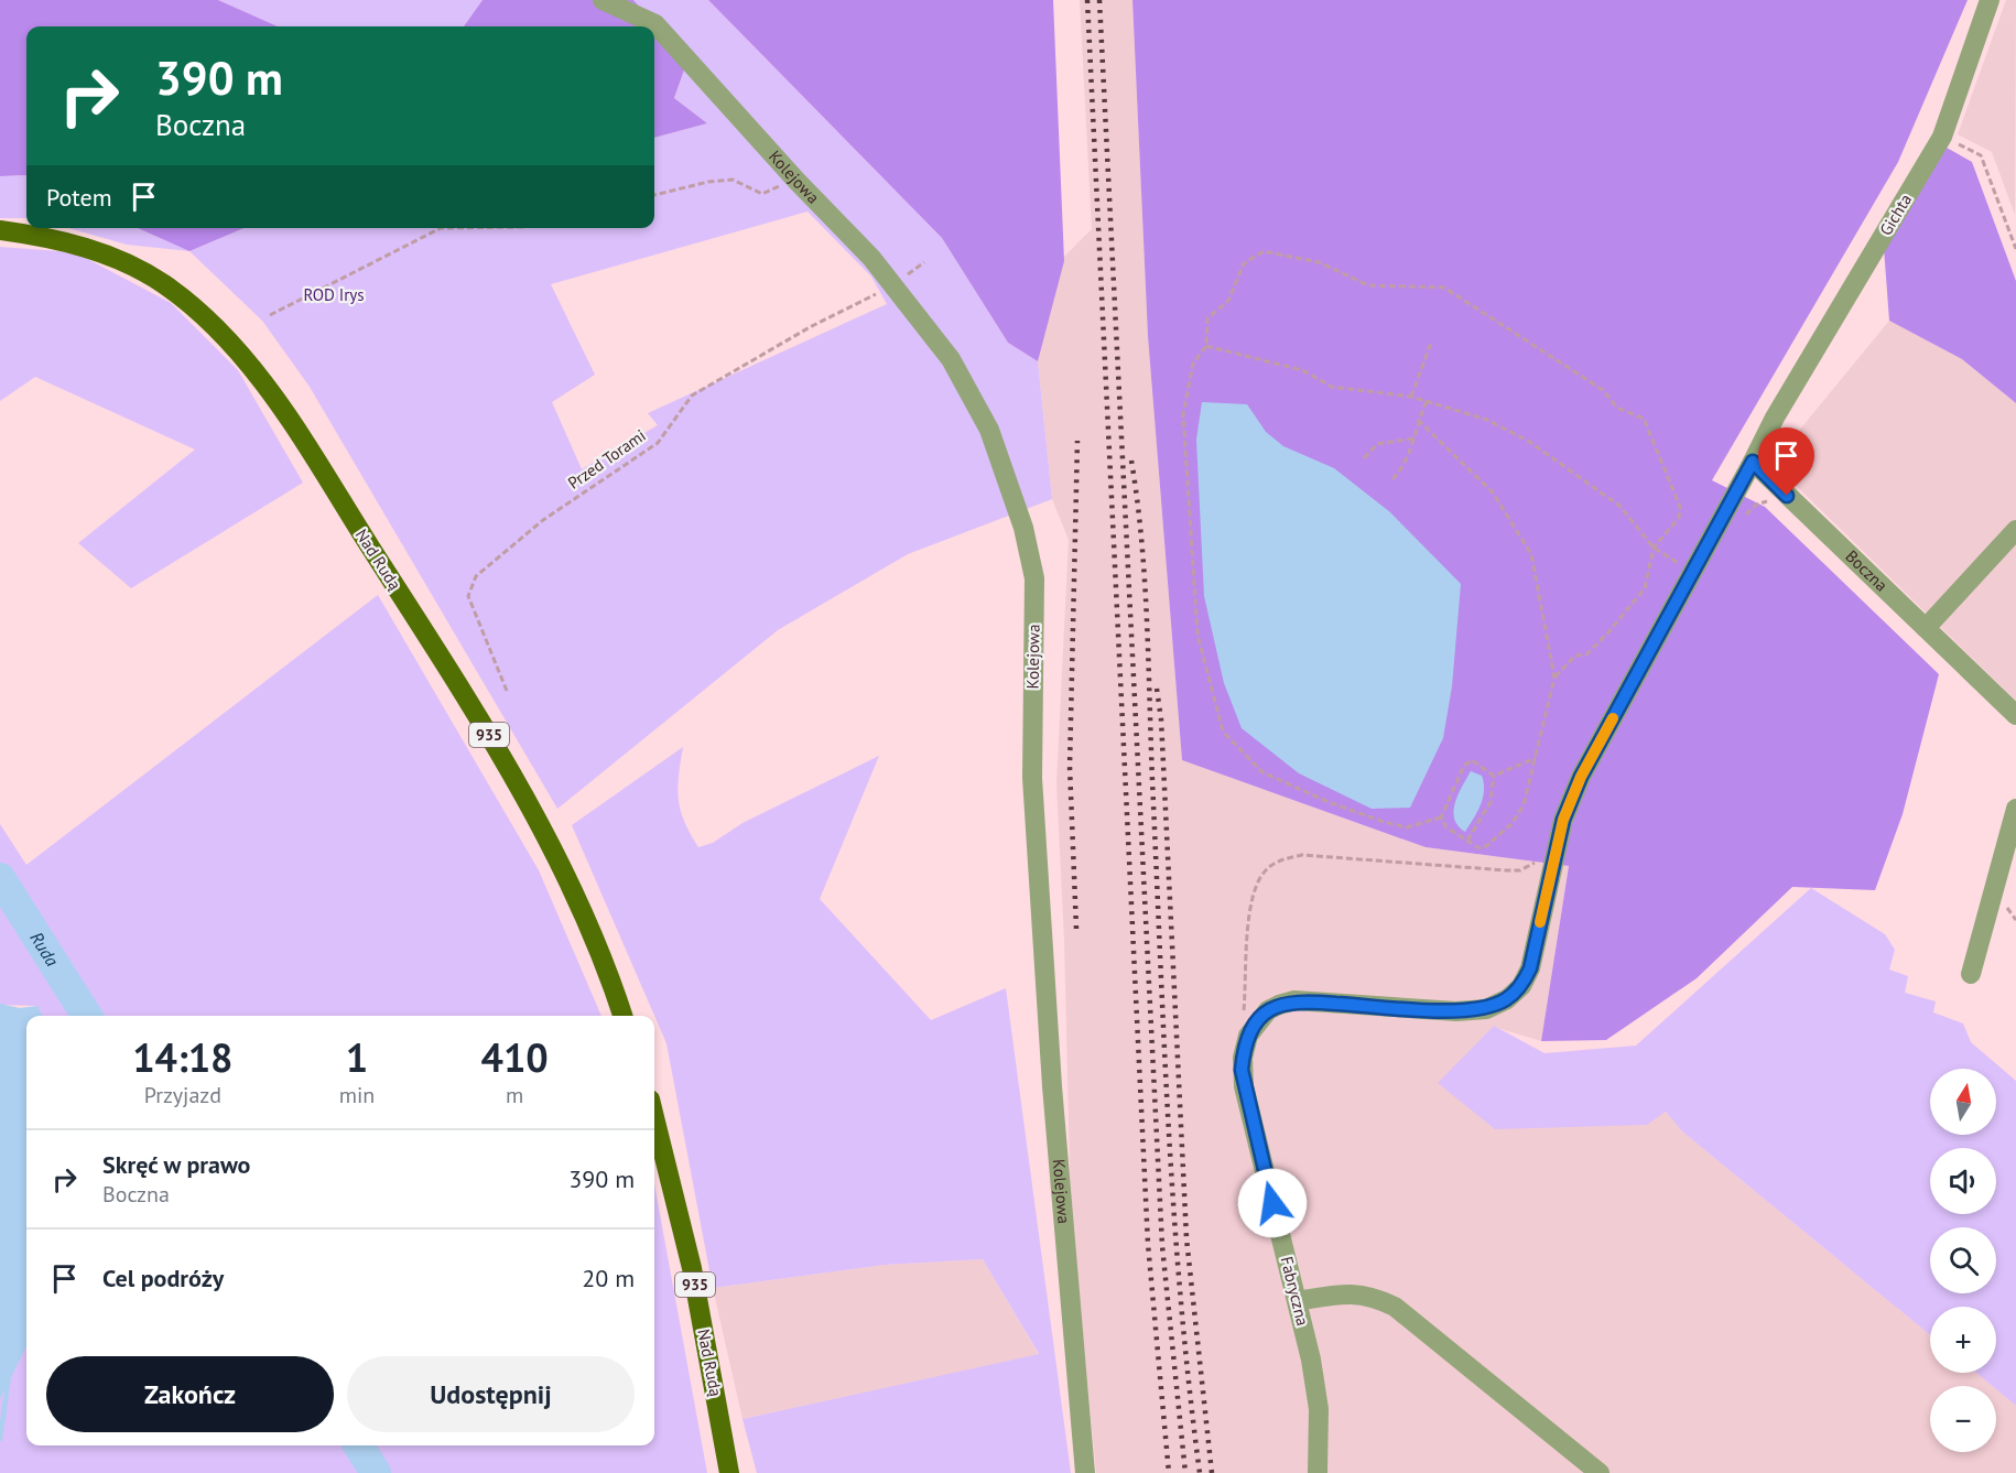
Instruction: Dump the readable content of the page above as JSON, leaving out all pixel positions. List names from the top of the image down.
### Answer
{
  "streets": {
    "main road": ["Nad Rudą", "935"],
    "street": [
      "Kolejowa",
      "Gichta",
      "Boczna",
      "Fabryczna"
    ],
    "path": ["Przed Torami"]
  },
  "crossings": [
    ["Kolejowa", "Przed Torami"],
    ["Gichta", "Boczna"],
    ["Gichta", "Fabryczna"],
    ["Boczna", "Fabryczna"]
  ],
  "water": ["Ruda"],
  "parks": ["ROD Irys"],
  "north": "top",
  "page": {
    "turn": ["390 m", "Boczna"],
    "then": "Potem",
    "eta": [
      "14:18",
      "Przyjazd",
      "1",
      "min",
      "410",
      "m"
    ],
    "map_buttons": ["+", "−"],
    "list": [
      {
        "name": "Skręć w prawo",
        "note": "Boczna",
        "value": "390 m"
      },
      {
        "name": "Cel podróży",
        "value": "20 m"
      }
    ],
    "buttons": ["Zakończ", "Udostępnij"]
  }
}
